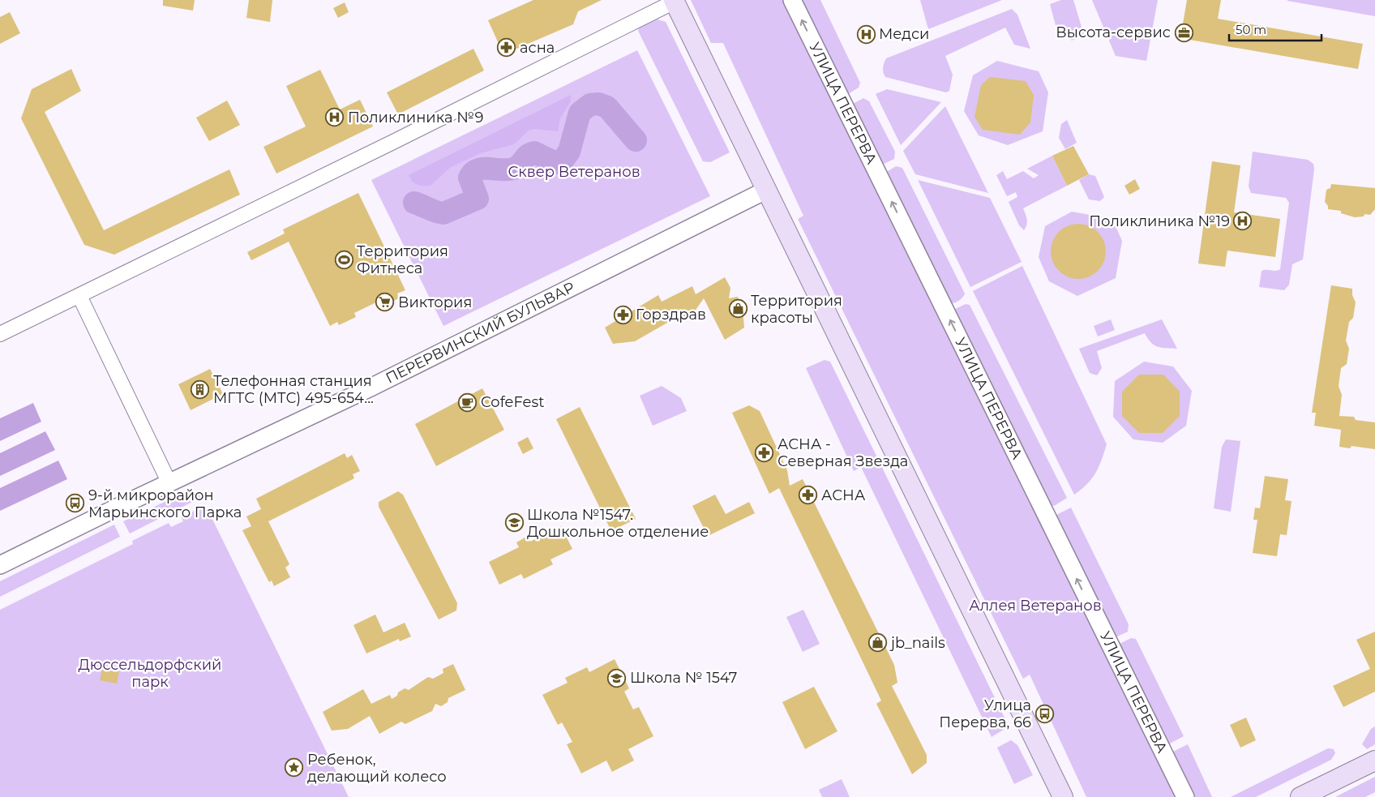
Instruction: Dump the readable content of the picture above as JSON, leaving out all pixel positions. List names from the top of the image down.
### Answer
{
  "streets": {
    "street": ["УЛИЦА ПЕРЕРВА", "ПЕРЕРВИНСКИЙ БУЛЬВАР"]
  },
  "one_way": ["УЛИЦА ПЕРЕРВА"],
  "parks": ["Сквер Ветеранов", "Аллея Ветеранов", "Дюссельдорфский парк"],
  "places": {
    "office": ["Высота-сервис"],
    "hospital": ["Медси", "Поликлиника №9", "Поликлиника №19"],
    "pharmacy": [
      "асна",
      "Горздрав",
      "АСНА - Северная Звезда",
      "АСНА"
    ],
    "sports": ["Территория Фитнеса"],
    "supermarket": ["Виктория"],
    "shop": ["Территория красоты", "jb_nails"],
    "building": ["Телефонная станция МГТС (МТС) 495-654..."],
    "cafe": ["CofeFest"],
    "bus stop": ["9-й микрорайон Марьинского Парка", "Улица Перерва, 66"],
    "school or university": ["Школа №1547. Дошкольное отделение", "Школа № 1547"],
    "place": ["Ребенок, делающий колесо"]
  },
  "scale_bar": "50 m"
}
